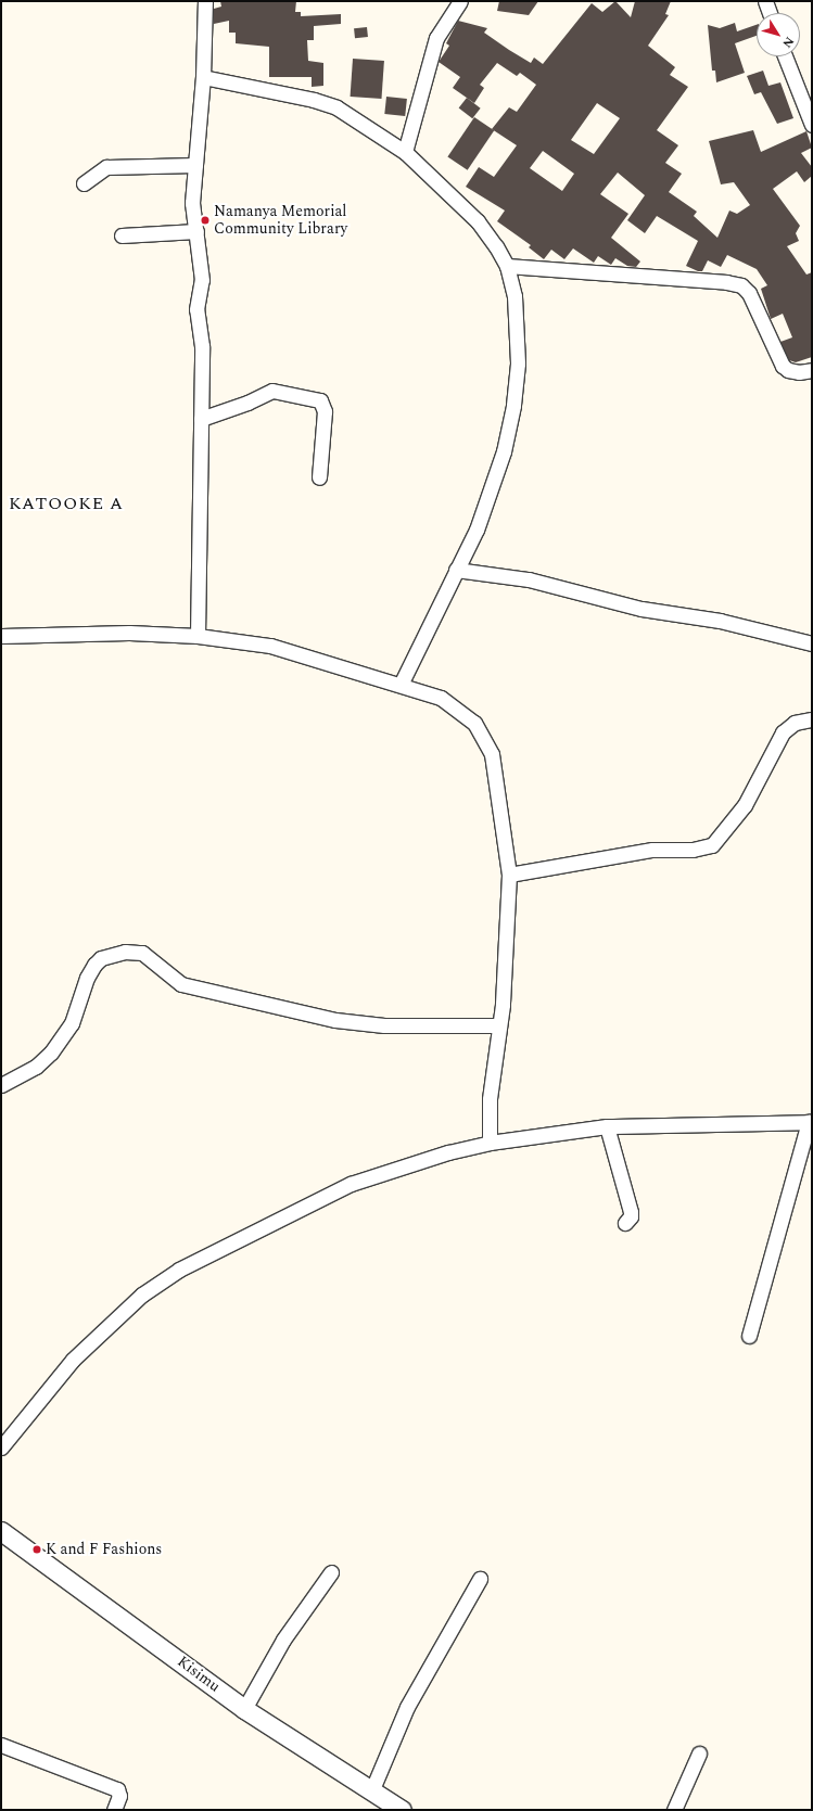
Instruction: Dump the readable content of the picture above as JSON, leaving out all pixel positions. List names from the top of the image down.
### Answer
{
  "streets": {
    "street": ["Kisimu"]
  },
  "districts": ["KATOOKE A"],
  "places": ["Namanya Memorial Community Library", "K and F Fashions"],
  "north": "bottom right"
}
